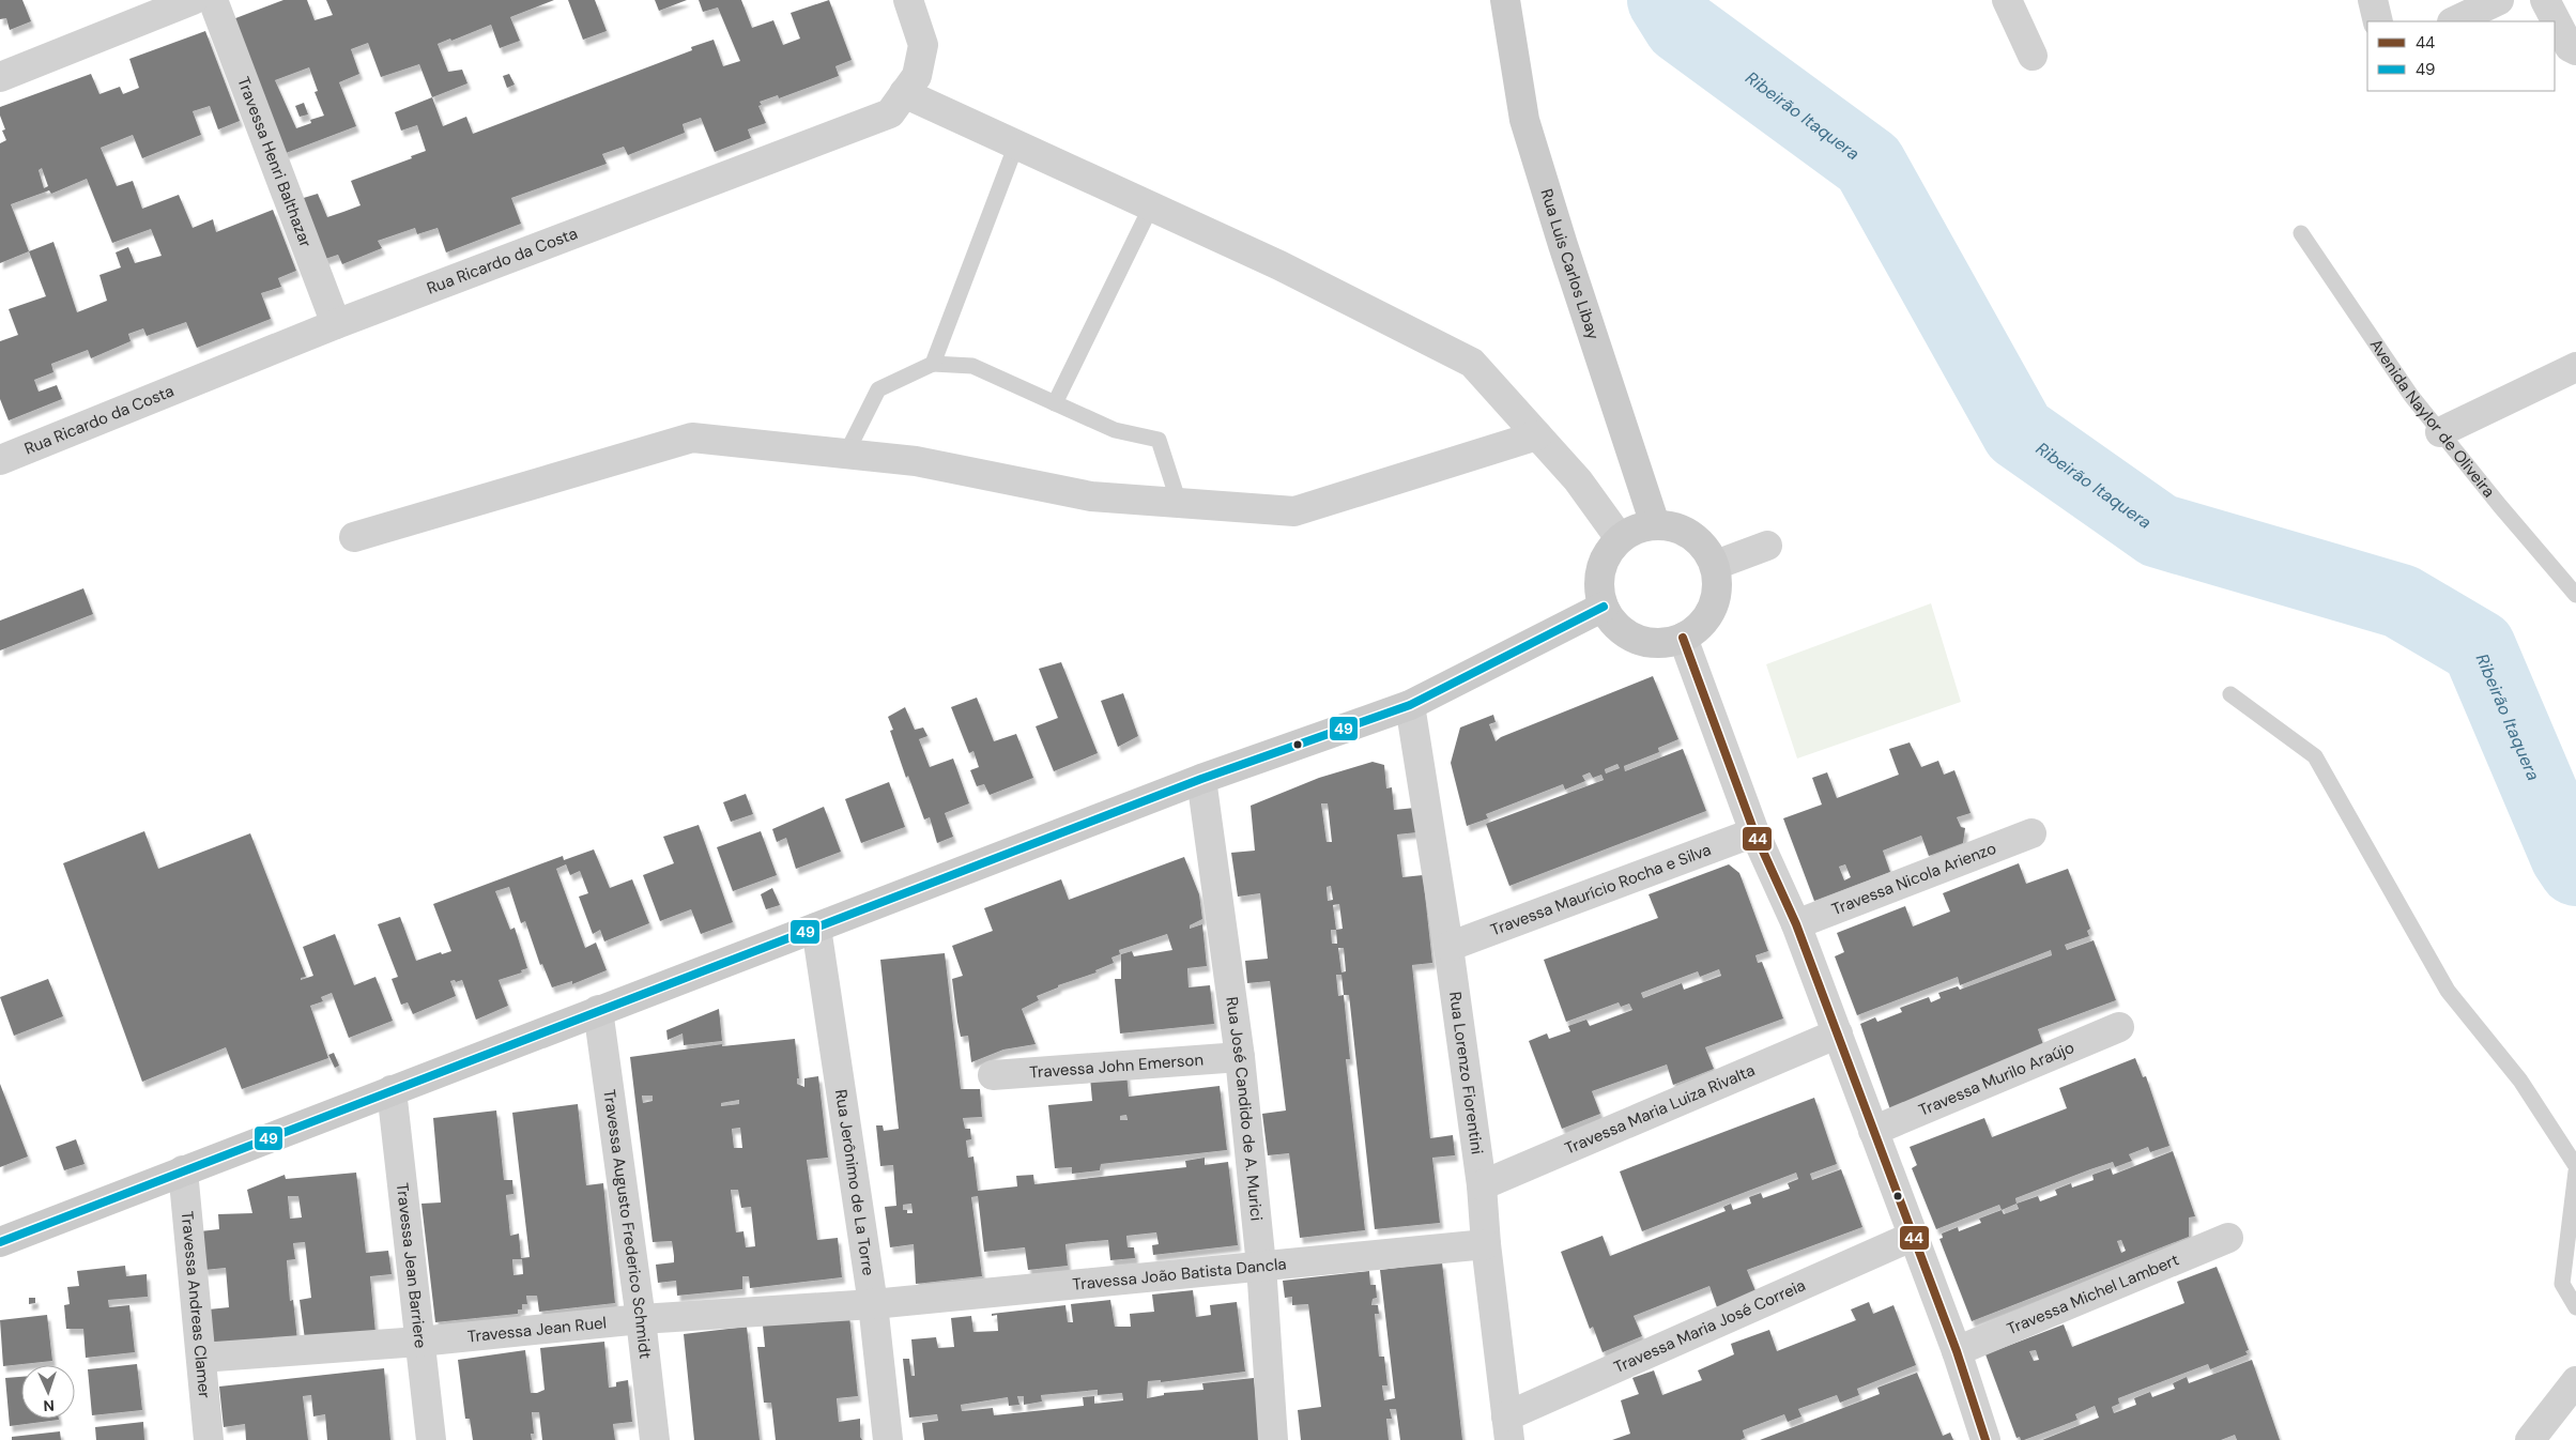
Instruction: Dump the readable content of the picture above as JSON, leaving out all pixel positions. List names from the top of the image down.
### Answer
{
  "streets": {
    "street": [
      "Travessa Henri Balthazar",
      "Rua Ricardo da Costa",
      "Rua Luis Carlos Libay",
      "Travessa Nicola Arienzo",
      "Travessa Maurício Rocha e Silva",
      "Travessa John Emerson",
      "Rua Lorenzo Fiorentini",
      "Travessa Murilo Araújo",
      "Rua José Candido de A. Murici",
      "Travessa Maria Luiza Rivalta",
      "Rua Jerônimo de La Torre",
      "Travessa Augusto Frederico Schmidt",
      "Travessa Jean Barriere",
      "Travessa João Batista Dancla",
      "Travessa Michel Lambert",
      "Travessa Andreas Clamer",
      "Travessa Maria José Correia",
      "Travessa Jean Ruel"
    ],
    "lane": ["Avenida Naylor de Oliveira"]
  },
  "crossings": [
    ["Travessa Henri Balthazar", "Rua Ricardo da Costa"],
    ["Travessa Maurício Rocha e Silva", "Rua Lorenzo Fiorentini"],
    ["Travessa John Emerson", "Rua José Candido de A. Murici"],
    ["Rua Lorenzo Fiorentini", "Travessa Maria Luiza Rivalta"],
    ["Rua Lorenzo Fiorentini", "Travessa João Batista Dancla"],
    ["Rua Lorenzo Fiorentini", "Travessa Maria José Correia"],
    ["Rua José Candido de A. Murici", "Travessa João Batista Dancla"],
    ["Rua Jerônimo de La Torre", "Travessa João Batista Dancla"],
    ["Rua Jerônimo de La Torre", "Travessa Jean Ruel"],
    ["Travessa Augusto Frederico Schmidt", "Travessa Jean Ruel"],
    ["Travessa Jean Barriere", "Travessa Jean Ruel"],
    ["Travessa João Batista Dancla", "Travessa Jean Ruel"],
    ["Travessa Andreas Clamer", "Travessa Jean Ruel"]
  ],
  "water": ["Ribeirão Itaquera"],
  "lines": ["transit line 49", "transit line 44"],
  "legend": ["44", "49"],
  "north": "bottom"
}
